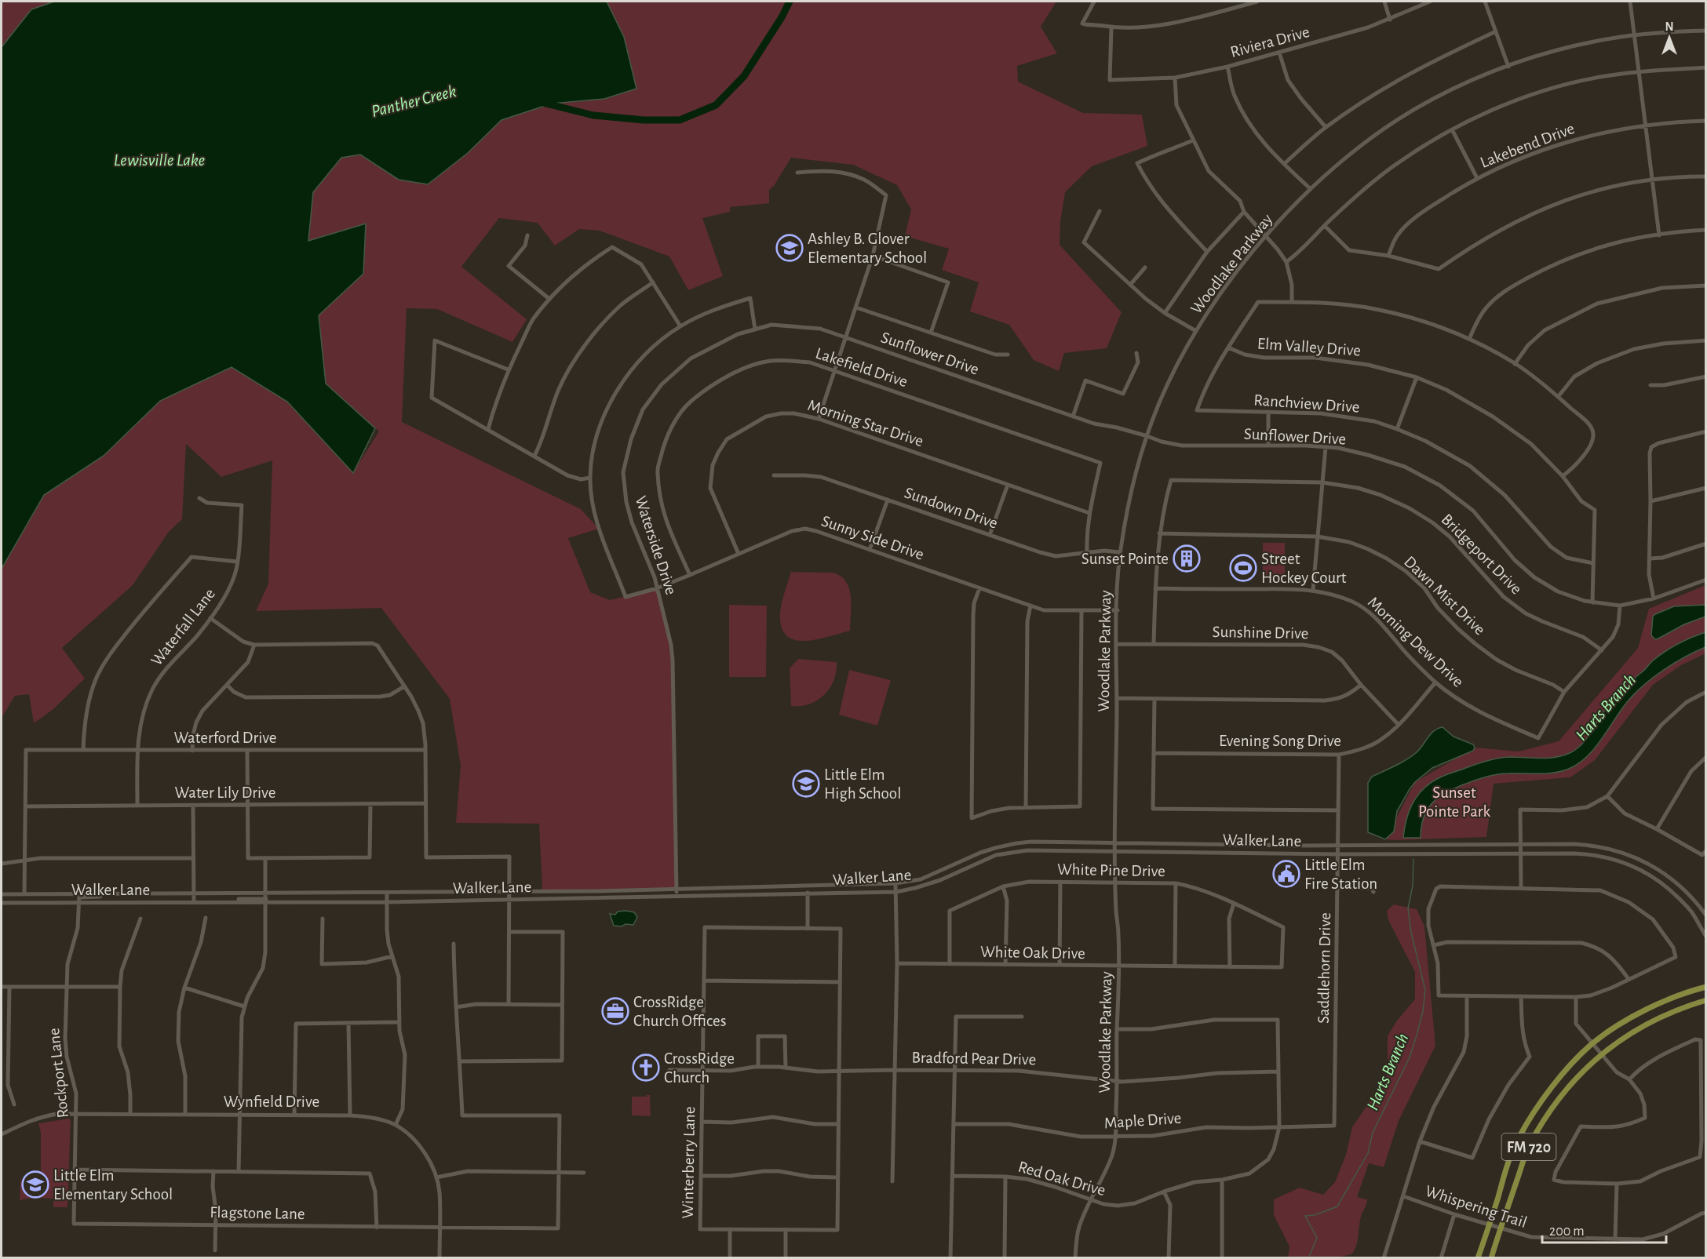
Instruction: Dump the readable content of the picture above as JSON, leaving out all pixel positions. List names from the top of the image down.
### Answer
{
  "streets": {
    "main road": ["FM 720"],
    "street": [
      "Riviera Drive",
      "Lakebend Drive",
      "Woodlake Parkway",
      "Elm Valley Drive",
      "Sunflower Drive",
      "Lakefield Drive",
      "Ranchview Drive",
      "Morning Star Drive",
      "Sundown Drive",
      "Sunny Side Drive",
      "Waterside Drive",
      "Bridgeport Drive",
      "Dawn Mist Drive",
      "Waterfall Lane",
      "Sunshine Drive",
      "Morning Dew Drive",
      "Waterford Drive",
      "Evening Song Drive",
      "Water Lily Drive",
      "Walker Lane",
      "White Pine Drive",
      "White Oak Drive",
      "Saddlehorn Drive",
      "Bradford Pear Drive",
      "Rockport Lane",
      "Wynfield Drive",
      "Maple Drive",
      "Winterberry Lane",
      "Red Oak Drive",
      "Whispering Trail",
      "Flagstone Lane"
    ]
  },
  "crossings": [
    ["Woodlake Parkway", "Sunflower Drive"],
    ["Woodlake Parkway", "Sundown Drive"],
    ["Woodlake Parkway", "Sunny Side Drive"],
    ["Woodlake Parkway", "Sunshine Drive"],
    ["Woodlake Parkway", "Walker Lane"],
    ["Woodlake Parkway", "White Pine Drive"],
    ["Woodlake Parkway", "White Oak Drive"],
    ["Woodlake Parkway", "Bradford Pear Drive"],
    ["Woodlake Parkway", "Maple Drive"],
    ["Woodlake Parkway", "Red Oak Drive"],
    ["Elm Valley Drive", "Ranchview Drive"],
    ["Sunflower Drive", "Waterside Drive"],
    ["Lakefield Drive", "Morning Star Drive"],
    ["Lakefield Drive", "Sunny Side Drive"],
    ["Morning Star Drive", "Sunny Side Drive"],
    ["Sunny Side Drive", "Waterside Drive"],
    ["Waterside Drive", "Walker Lane"],
    ["Bridgeport Drive", "Dawn Mist Drive"],
    ["Dawn Mist Drive", "Morning Dew Drive"],
    ["Waterfall Lane", "Waterford Drive"],
    ["Waterfall Lane", "Water Lily Drive"],
    ["Sunshine Drive", "Evening Song Drive"],
    ["Morning Dew Drive", "Evening Song Drive"],
    ["Waterford Drive", "Water Lily Drive"],
    ["Evening Song Drive", "Saddlehorn Drive"],
    ["Walker Lane", "Saddlehorn Drive"],
    ["Walker Lane", "Rockport Lane"],
    ["White Pine Drive", "White Oak Drive"],
    ["Saddlehorn Drive", "Maple Drive"],
    ["Bradford Pear Drive", "Winterberry Lane"],
    ["Bradford Pear Drive", "Red Oak Drive"],
    ["Rockport Lane", "Wynfield Drive"],
    ["Rockport Lane", "Flagstone Lane"],
    ["Wynfield Drive", "Flagstone Lane"],
    ["Maple Drive", "Red Oak Drive"],
    ["FM 720", "Whispering Trail"]
  ],
  "water": ["Panther Creek", "Lewisville Lake", "Harts Branch"],
  "parks": ["Sunset Pointe Park"],
  "places": {
    "school or university": ["Ashley B. Glover Elementary School", "Little Elm High School", "Little Elm Elementary School"],
    "building": ["Sunset Pointe"],
    "sports": ["Street Hockey Court"],
    "public building": ["Little Elm Fire Station"],
    "office": ["CrossRidge Church Offices"],
    "church": ["CrossRidge Church"]
  },
  "scale_bar": "200 m",
  "north": "top"
}
